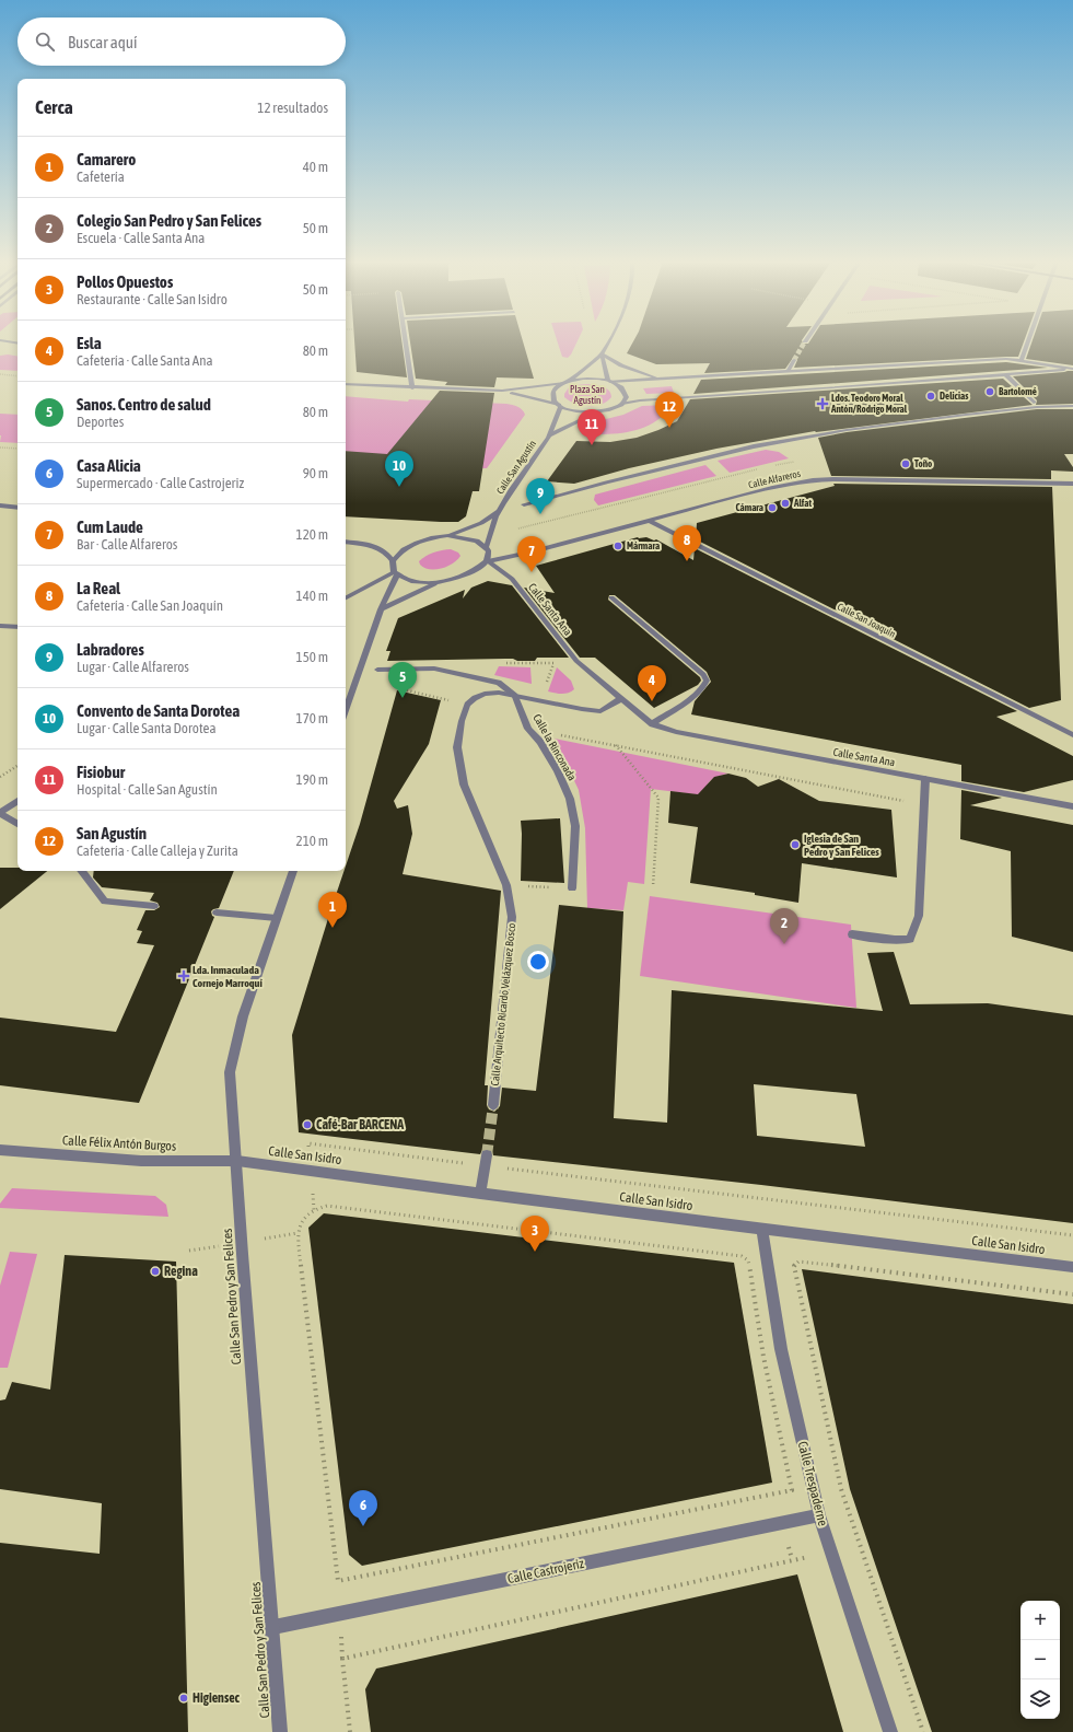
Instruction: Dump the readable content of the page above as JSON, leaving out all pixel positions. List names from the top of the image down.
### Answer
{
  "streets": {
    "street": [
      "Calle San Agustín",
      "Calle Alfareros",
      "Calle Santa Ana",
      "Calle San Joaquín",
      "Calle la Rinconada",
      "Calle Arquitecto Ricardo Velázquez Bosco",
      "Calle Félix Antón Burgos",
      "Calle San Isidro",
      "Calle San Pedro y San Felices",
      "Calle Trespaderne",
      "Calle Castrojeriz"
    ]
  },
  "crossings": [
    ["Calle Alfareros", "Calle Santa Ana"],
    ["Calle Alfareros", "Calle San Joaquín"],
    ["Calle la Rinconada", "Calle Arquitecto Ricardo Velázquez Bosco"],
    ["Calle Félix Antón Burgos", "Calle San Isidro"],
    ["Calle Félix Antón Burgos", "Calle San Pedro y San Felices"],
    ["Calle San Isidro", "Calle San Pedro y San Felices"],
    ["Calle San Isidro", "Calle Trespaderne"],
    ["Calle San Pedro y San Felices", "Calle Castrojeriz"],
    ["Calle Trespaderne", "Calle Castrojeriz"]
  ],
  "parks": ["Plaza San Agustín"],
  "places": {
    "other": [
      "Bartolomé",
      "Delicias",
      "Toño",
      "Alfat",
      "Cámara",
      "Mármara",
      "Iglesia de San Pedro y San Felices",
      "Café-Bar BARCENA",
      "Regina",
      "Higiensec"
    ],
    "health": ["Ldos. Teodoro Moral Antón/Rodrigo Moral", "Lda. Inmaculada Cornejo Marroquí"]
  },
  "page": {
    "search": "Buscar aquí",
    "heading": ["Cerca", "12 resultados"],
    "list": [
      {
        "mark": "1",
        "name": "Camarero",
        "note": "Cafetería",
        "value": "40 m"
      },
      {
        "mark": "2",
        "name": "Colegio San Pedro y San Felices",
        "note": "Escuela · Calle Santa Ana",
        "value": "50 m"
      },
      {
        "mark": "3",
        "name": "Pollos Opuestos",
        "note": "Restaurante · Calle San Isidro",
        "value": "50 m"
      },
      {
        "mark": "4",
        "name": "Esla",
        "note": "Cafetería · Calle Santa Ana",
        "value": "80 m"
      },
      {
        "mark": "5",
        "name": "Sanos. Centro de salud",
        "note": "Deportes",
        "value": "80 m"
      },
      {
        "mark": "6",
        "name": "Casa Alicia",
        "note": "Supermercado · Calle Castrojeriz",
        "value": "90 m"
      },
      {
        "mark": "7",
        "name": "Cum Laude",
        "note": "Bar · Calle Alfareros",
        "value": "120 m"
      },
      {
        "mark": "8",
        "name": "La Real",
        "note": "Cafetería · Calle San Joaquín",
        "value": "140 m"
      },
      {
        "mark": "9",
        "name": "Labradores",
        "note": "Lugar · Calle Alfareros",
        "value": "150 m"
      },
      {
        "mark": "10",
        "name": "Convento de Santa Dorotea",
        "note": "Lugar · Calle Santa Dorotea",
        "value": "170 m"
      },
      {
        "mark": "11",
        "name": "Fisiobur",
        "note": "Hospital · Calle San Agustín",
        "value": "190 m"
      },
      {
        "mark": "12",
        "name": "San Agustín",
        "note": "Cafetería · Calle Calleja y Zurita",
        "value": "210 m"
      }
    ],
    "pins": [
      "12",
      "11",
      "10",
      "9",
      "8",
      "7",
      "5",
      "4",
      "1",
      "2",
      "3",
      "6"
    ],
    "map_buttons": ["+", "−"]
  }
}
